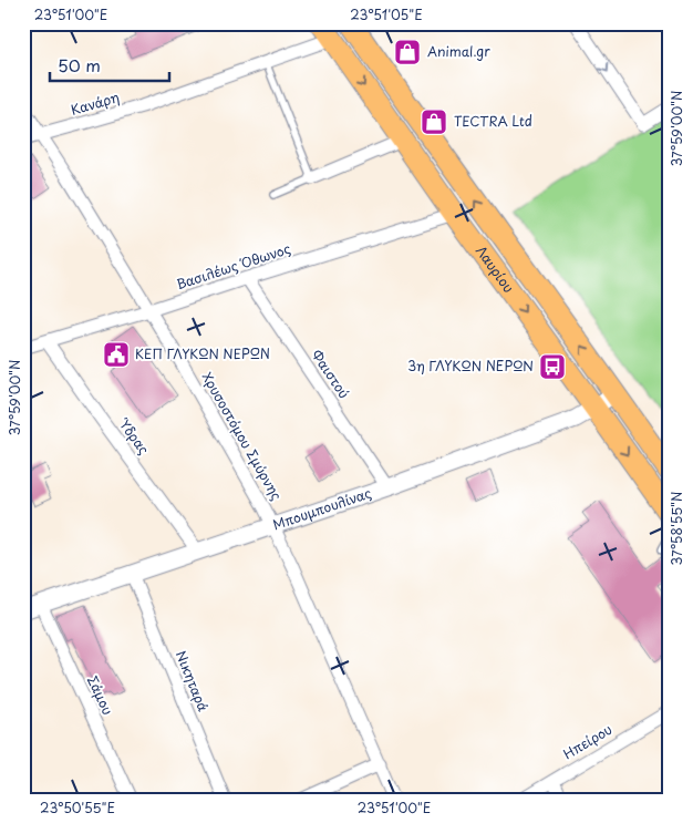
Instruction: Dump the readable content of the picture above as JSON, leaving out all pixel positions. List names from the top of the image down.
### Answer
{
  "streets": {
    "main road": ["Λαυρίου"],
    "street": [
      "Κανάρη",
      "Βασιλέως Όθωνος",
      "Φαιστού",
      "Χρυσοστόμου Σμύρνης",
      "Ύδρας",
      "Μπουμπουλίνας",
      "Νικηταρά",
      "Σάμου",
      "Ηπείρου"
    ]
  },
  "crossings": [
    ["Κανάρη", "Λαυρίου"],
    ["Κανάρη", "Χρυσοστόμου Σμύρνης"],
    ["Βασιλέως Όθωνος", "Λαυρίου"],
    ["Βασιλέως Όθωνος", "Φαιστού"],
    ["Βασιλέως Όθωνος", "Χρυσοστόμου Σμύρνης"],
    ["Βασιλέως Όθωνος", "Ύδρας"],
    ["Λαυρίου", "Μπουμπουλίνας"],
    ["Φαιστού", "Μπουμπουλίνας"],
    ["Χρυσοστόμου Σμύρνης", "Μπουμπουλίνας"],
    ["Ύδρας", "Μπουμπουλίνας"],
    ["Μπουμπουλίνας", "Νικηταρά"],
    ["Μπουμπουλίνας", "Σάμου"]
  ],
  "places": {
    "shop": ["Animal.gr", "TECTRA Ltd"],
    "public building": ["ΚΕΠ ΓΛΥΚΩΝ ΝΕΡΩΝ"],
    "bus stop": ["3η ΓΛΥΚΏΝ ΝΕΡΏΝ"]
  },
  "scale_bar": "50 m",
  "coordinates": [
    "23°51'00\"E",
    "23°51'05\"E",
    "37°59'00\"N",
    "37°58'55\"N",
    "23°50'55\"E"
  ]
}
